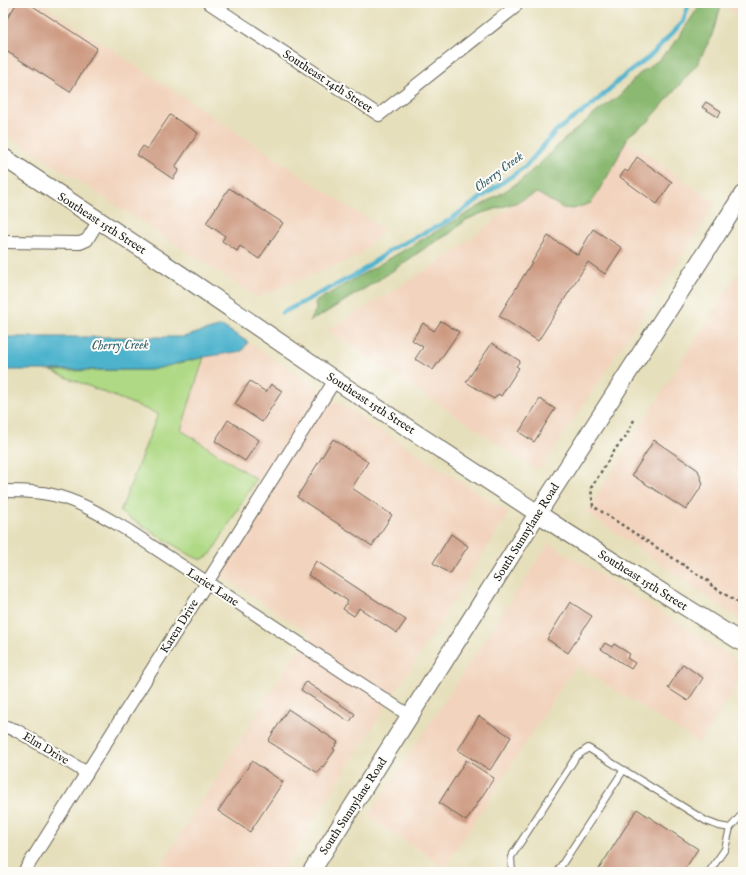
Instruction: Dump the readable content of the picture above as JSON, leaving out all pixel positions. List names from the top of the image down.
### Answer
{
  "streets": {
    "main road": ["Southeast 15th Street", "South Sunnylane Road"],
    "street": [
      "Southeast 14th Street",
      "Lariet Lane",
      "Karen Drive",
      "Elm Drive"
    ]
  },
  "crossings": [
    ["Southeast 15th Street", "South Sunnylane Road"],
    ["Southeast 15th Street", "Karen Drive"],
    ["South Sunnylane Road", "Lariet Lane"],
    ["Lariet Lane", "Karen Drive"],
    ["Karen Drive", "Elm Drive"]
  ],
  "water": ["Cherry Creek"]
}
